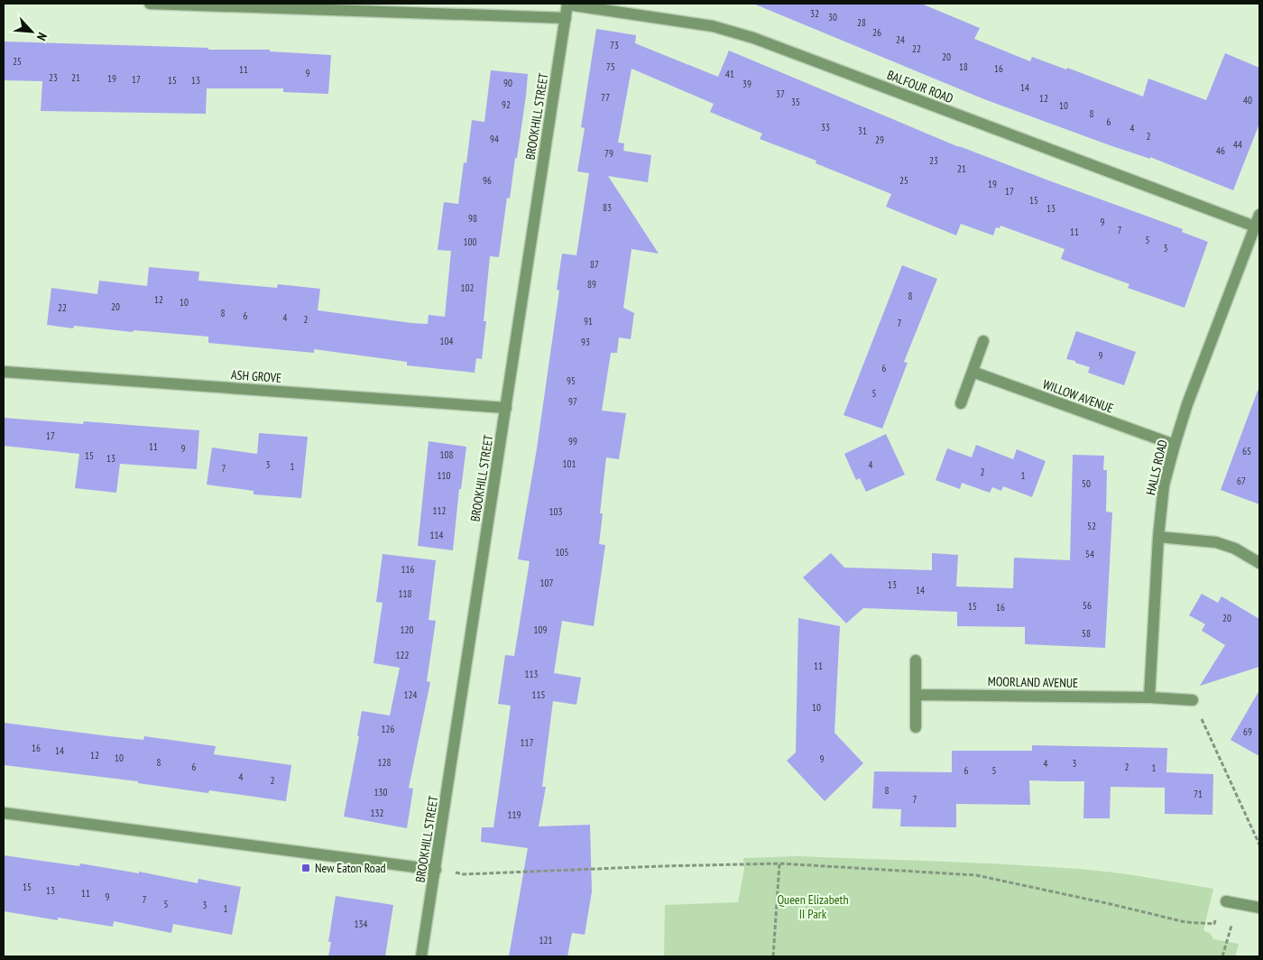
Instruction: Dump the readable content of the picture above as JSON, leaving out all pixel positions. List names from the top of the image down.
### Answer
{
  "streets": {
    "street": [
      "BALFOUR ROAD",
      "BROOKHILL STREET",
      "ASH GROVE",
      "WILLOW AVENUE",
      "HALLS ROAD",
      "MOORLAND AVENUE"
    ]
  },
  "crossings": [
    ["BALFOUR ROAD", "BROOKHILL STREET"],
    ["BALFOUR ROAD", "HALLS ROAD"],
    ["BROOKHILL STREET", "ASH GROVE"],
    ["WILLOW AVENUE", "HALLS ROAD"],
    ["HALLS ROAD", "MOORLAND AVENUE"]
  ],
  "parks": ["Queen Elizabeth II Park"],
  "places": {
    "transit": ["New Eaton Road"]
  },
  "house_numbers": [
    "32",
    "30",
    "28",
    "26",
    "24",
    "73",
    "22",
    "20",
    "25",
    "75",
    "18",
    "16",
    "11",
    "9",
    "41",
    "23",
    "21",
    "19",
    "17",
    "15",
    "13",
    "90",
    "39",
    "14",
    "37",
    "77",
    "12",
    "40",
    "35",
    "92",
    "10",
    "8",
    "6",
    "33",
    "4",
    "31",
    "2",
    "94",
    "29",
    "44",
    "46",
    "79",
    "23",
    "21",
    "96",
    "25",
    "19",
    "17",
    "15",
    "83",
    "13",
    "98",
    "9",
    "7",
    "11",
    "5",
    "100",
    "3",
    "87",
    "89",
    "102",
    "8",
    "12",
    "10",
    "20",
    "22",
    "8",
    "6",
    "4",
    "2",
    "91",
    "7",
    "104",
    "93",
    "9",
    "6",
    "95",
    "5",
    "97",
    "17",
    "99",
    "11",
    "9",
    "65",
    "108",
    "15",
    "13",
    "101",
    "3",
    "4",
    "1",
    "7",
    "2",
    "110",
    "1",
    "67",
    "50",
    "112",
    "103",
    "52",
    "114",
    "105",
    "54",
    "116",
    "107",
    "13",
    "14",
    "118",
    "56",
    "15",
    "16",
    "20",
    "120",
    "109",
    "58",
    "122",
    "11",
    "113",
    "124",
    "115",
    "10",
    "126",
    "69",
    "117",
    "16",
    "14",
    "12",
    "10",
    "9",
    "8",
    "128",
    "4",
    "3",
    "6",
    "2",
    "1",
    "6",
    "5",
    "4",
    "2",
    "8",
    "130",
    "71",
    "7",
    "132",
    "119",
    "15",
    "13",
    "11",
    "9",
    "7",
    "5",
    "3",
    "1",
    "134",
    "121"
  ],
  "north": "bottom right"
}
